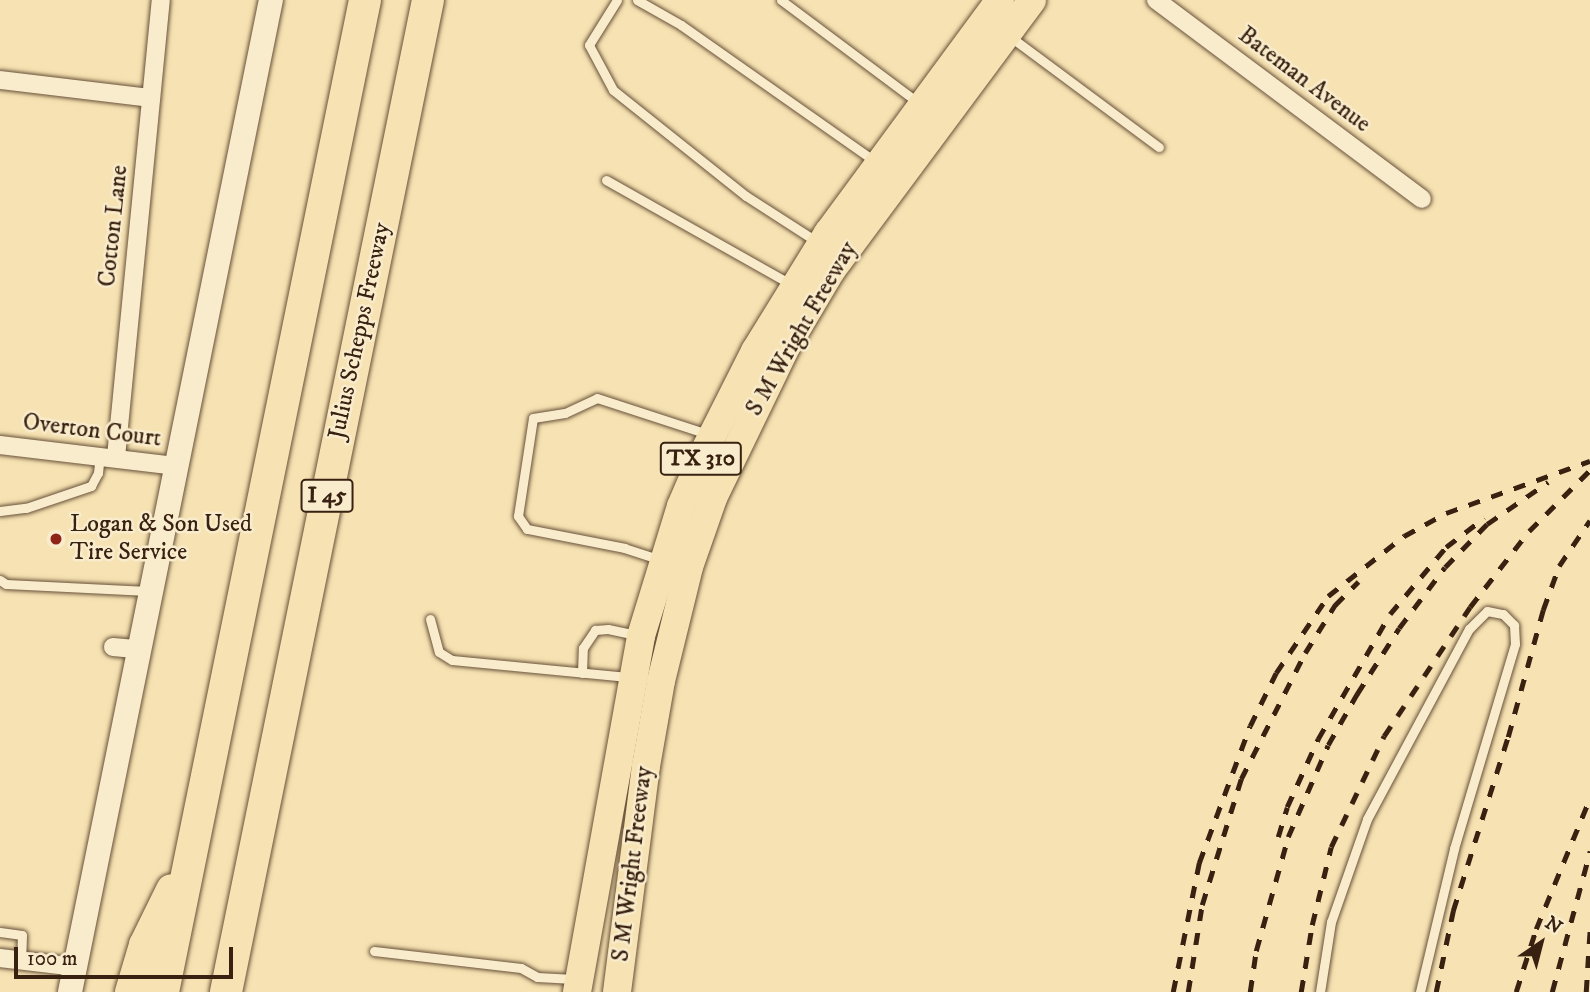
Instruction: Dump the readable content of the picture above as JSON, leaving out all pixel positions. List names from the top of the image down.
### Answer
{
  "streets": {
    "highway": ["Julius Schepps Freeway", "I 45"],
    "main road": ["S M Wright Freeway", "TX 310"],
    "street": ["Bateman Avenue", "Cotton Lane", "Overton Court"]
  },
  "crossings": [
    ["Cotton Lane", "Overton Court"]
  ],
  "places": ["Logan & Son Used Tire Service"],
  "scale_bar": "100 m",
  "north": "top right"
}
